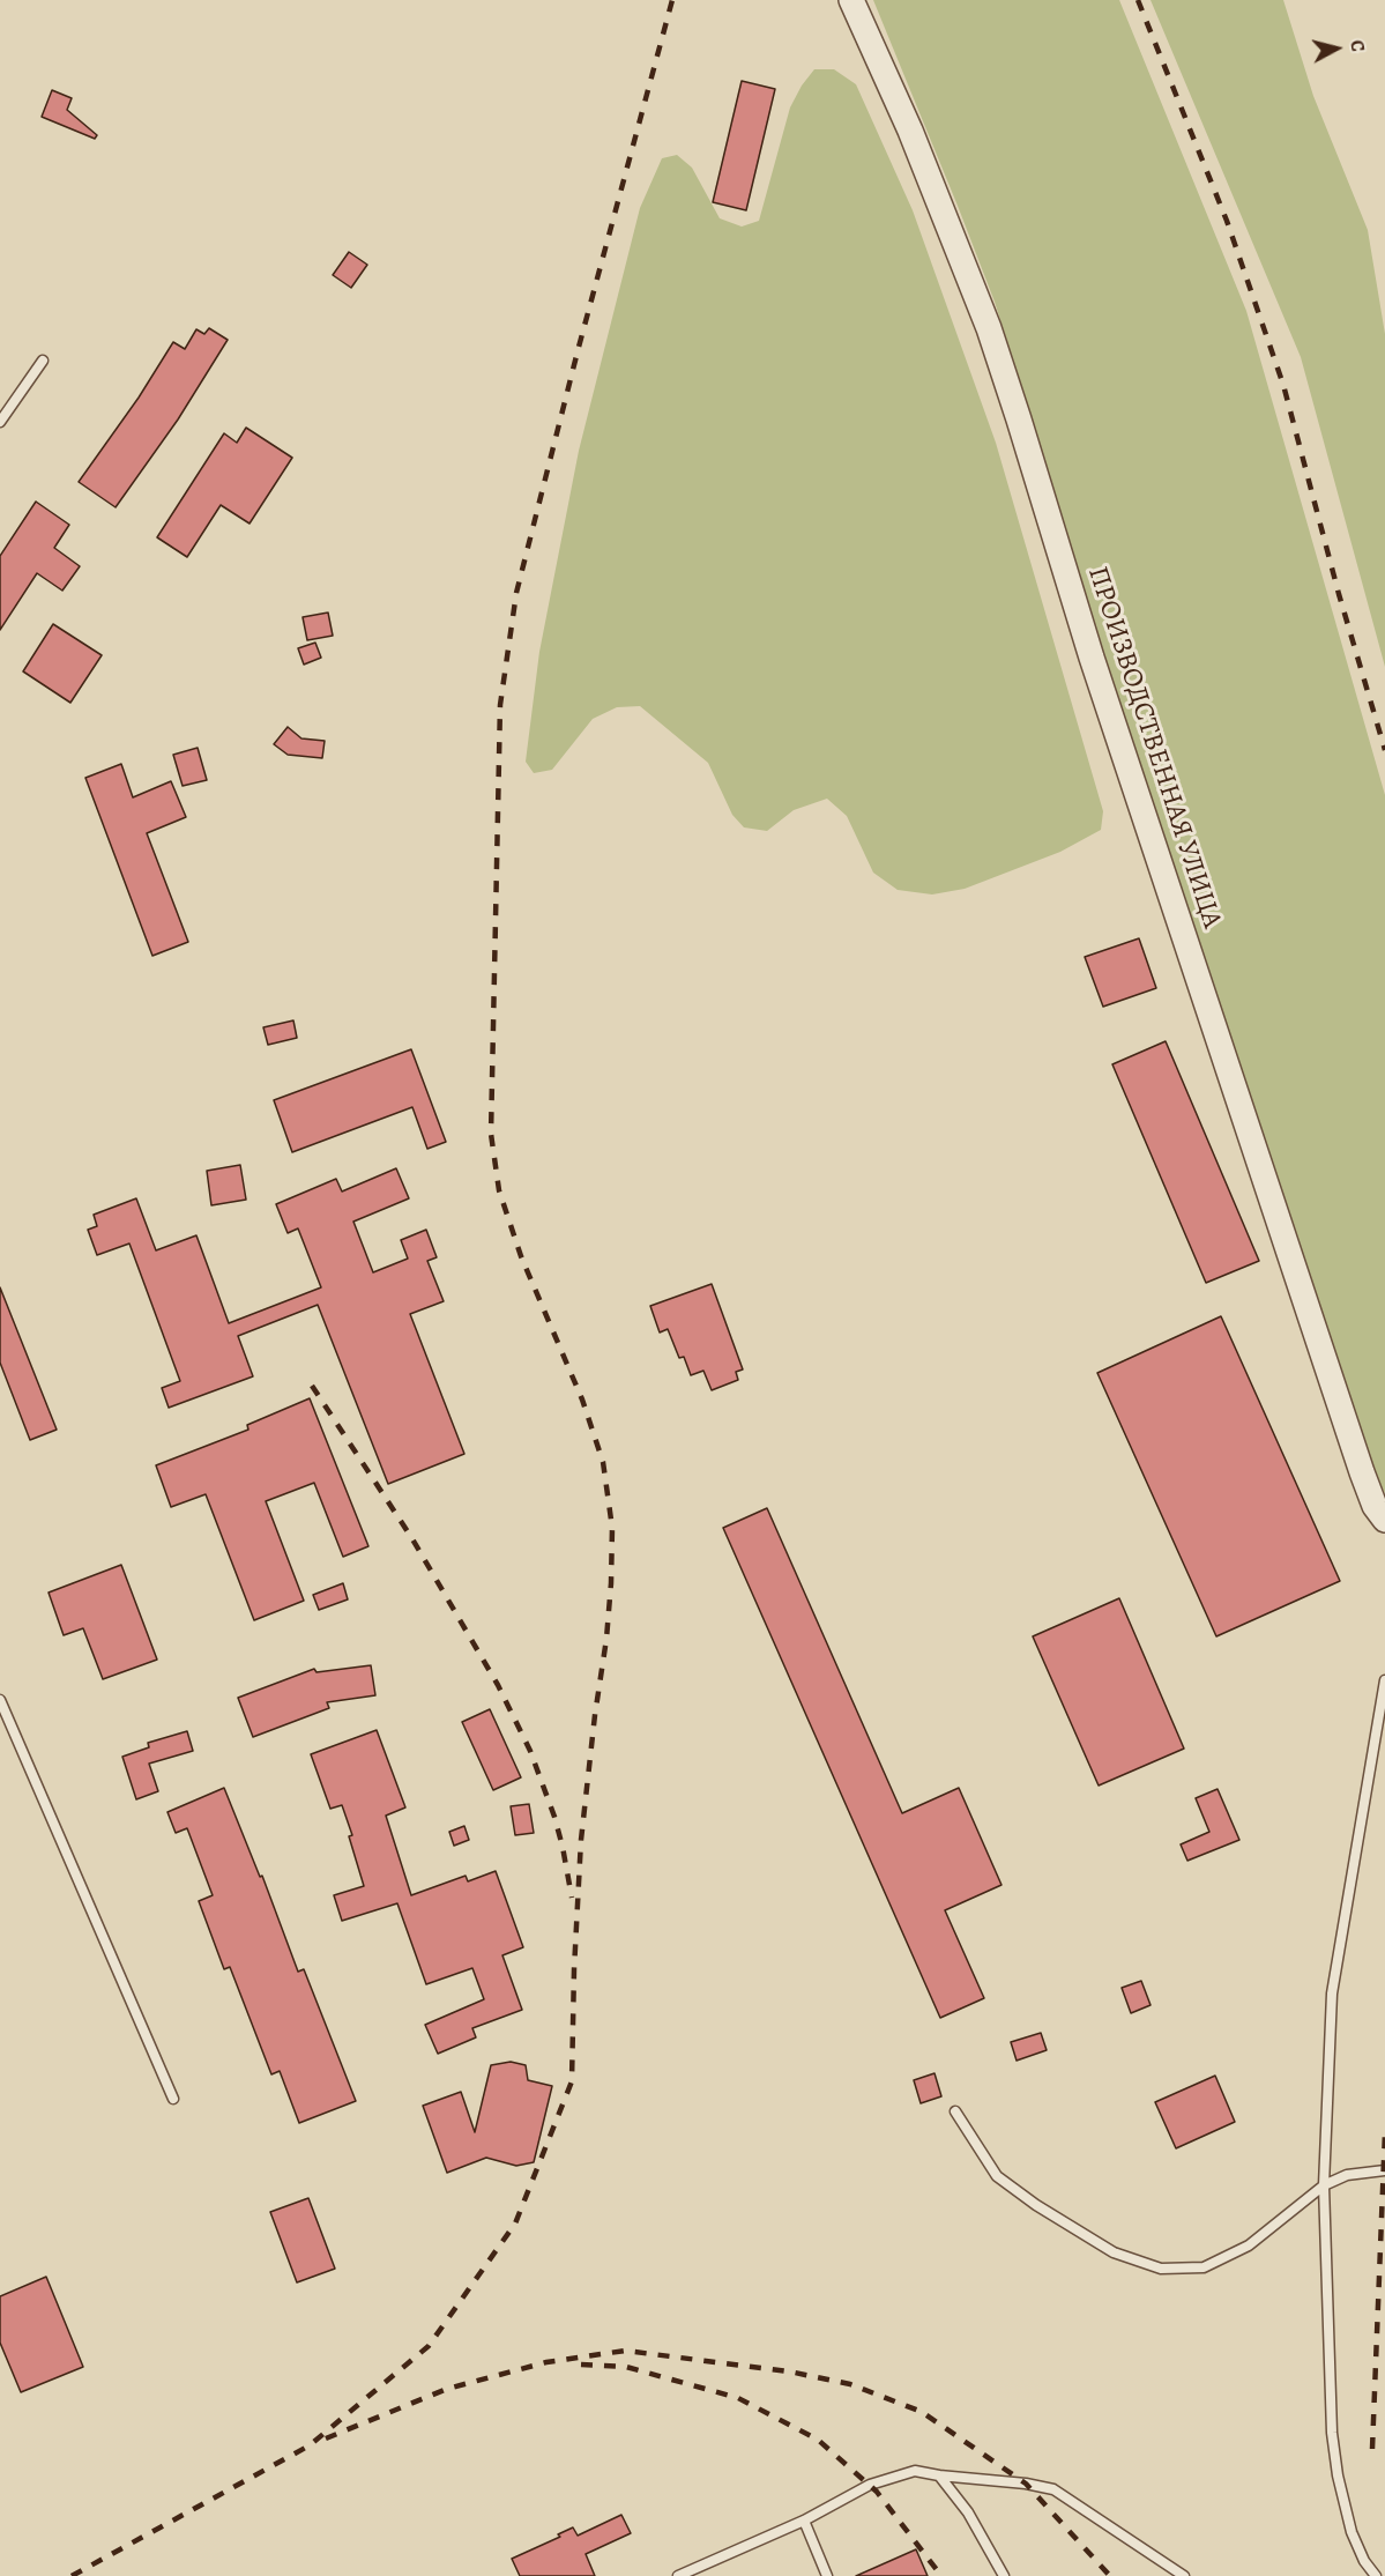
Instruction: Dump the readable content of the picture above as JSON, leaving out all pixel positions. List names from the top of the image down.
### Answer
{
  "streets": {
    "street": ["ПРОИЗВОДСТВЕННАЯ УЛИЦА"]
  },
  "north": "right"
}
